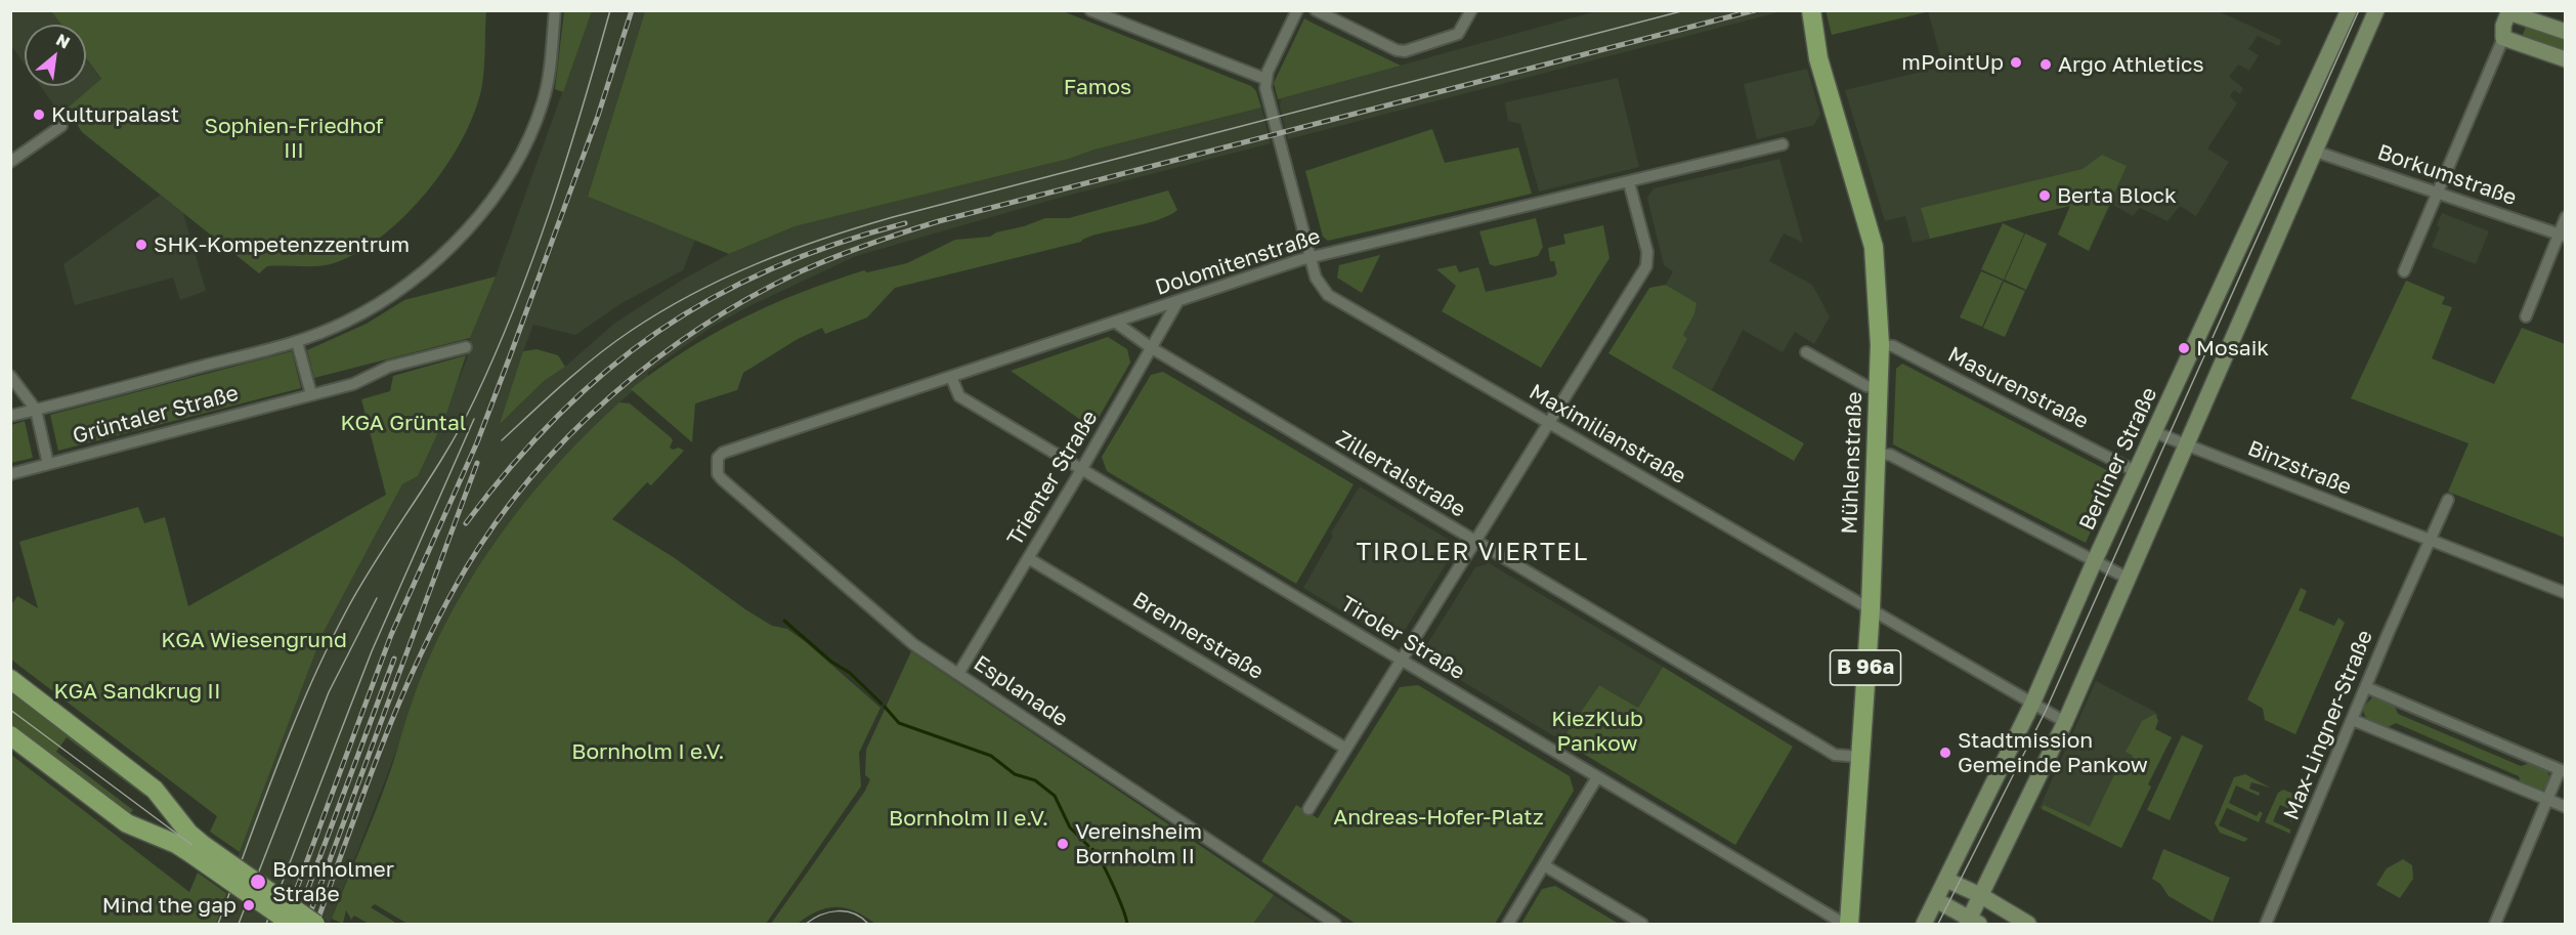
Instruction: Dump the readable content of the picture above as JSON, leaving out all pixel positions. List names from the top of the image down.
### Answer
{
  "streets": {
    "main road": ["Berliner Straße", "Mühlenstraße", "B 96a"],
    "street": [
      "Borkumstraße",
      "Dolomitenstraße",
      "Masurenstraße",
      "Grüntaler Straße",
      "Maximilianstraße",
      "Binzstraße",
      "Zillertalstraße",
      "Trienter Straße",
      "Brennerstraße",
      "Tiroler Straße",
      "Esplanade",
      "Max-Lingner-Straße"
    ]
  },
  "crossings": [
    ["Dolomitenstraße", "Maximilianstraße"],
    ["Dolomitenstraße", "Zillertalstraße"],
    ["Dolomitenstraße", "Trienter Straße"],
    ["Dolomitenstraße", "Tiroler Straße"],
    ["Dolomitenstraße", "Esplanade"],
    ["Masurenstraße", "Berliner Straße"],
    ["Masurenstraße", "Mühlenstraße"],
    ["Maximilianstraße", "Berliner Straße"],
    ["Maximilianstraße", "Mühlenstraße"],
    ["Berliner Straße", "Binzstraße"],
    ["Mühlenstraße", "Zillertalstraße"],
    ["Binzstraße", "Max-Lingner-Straße"],
    ["Zillertalstraße", "Trienter Straße"],
    ["Trienter Straße", "Brennerstraße"],
    ["Trienter Straße", "Tiroler Straße"],
    ["Trienter Straße", "Esplanade"]
  ],
  "districts": ["TIROLER VIERTEL"],
  "parks": [
    "Famos",
    "Sophien-Friedhof III",
    "KGA Grüntal",
    "KGA Wiesengrund",
    "KGA Sandkrug II",
    "KiezKlub Pankow",
    "Bornholm I e.V.",
    "Andreas-Hofer-Platz",
    "Bornholm II e.V."
  ],
  "places": [
    "mPointUp",
    "Argo Athletics",
    "Kulturpalast",
    "Berta Block",
    "SHK-Kompetenzzentrum",
    "Mosaik",
    "Stadtmission Gemeinde Pankow",
    "Vereinsheim Bornholm II",
    "Bornholmer Straße",
    "Mind the gap"
  ],
  "north": "top right"
}
